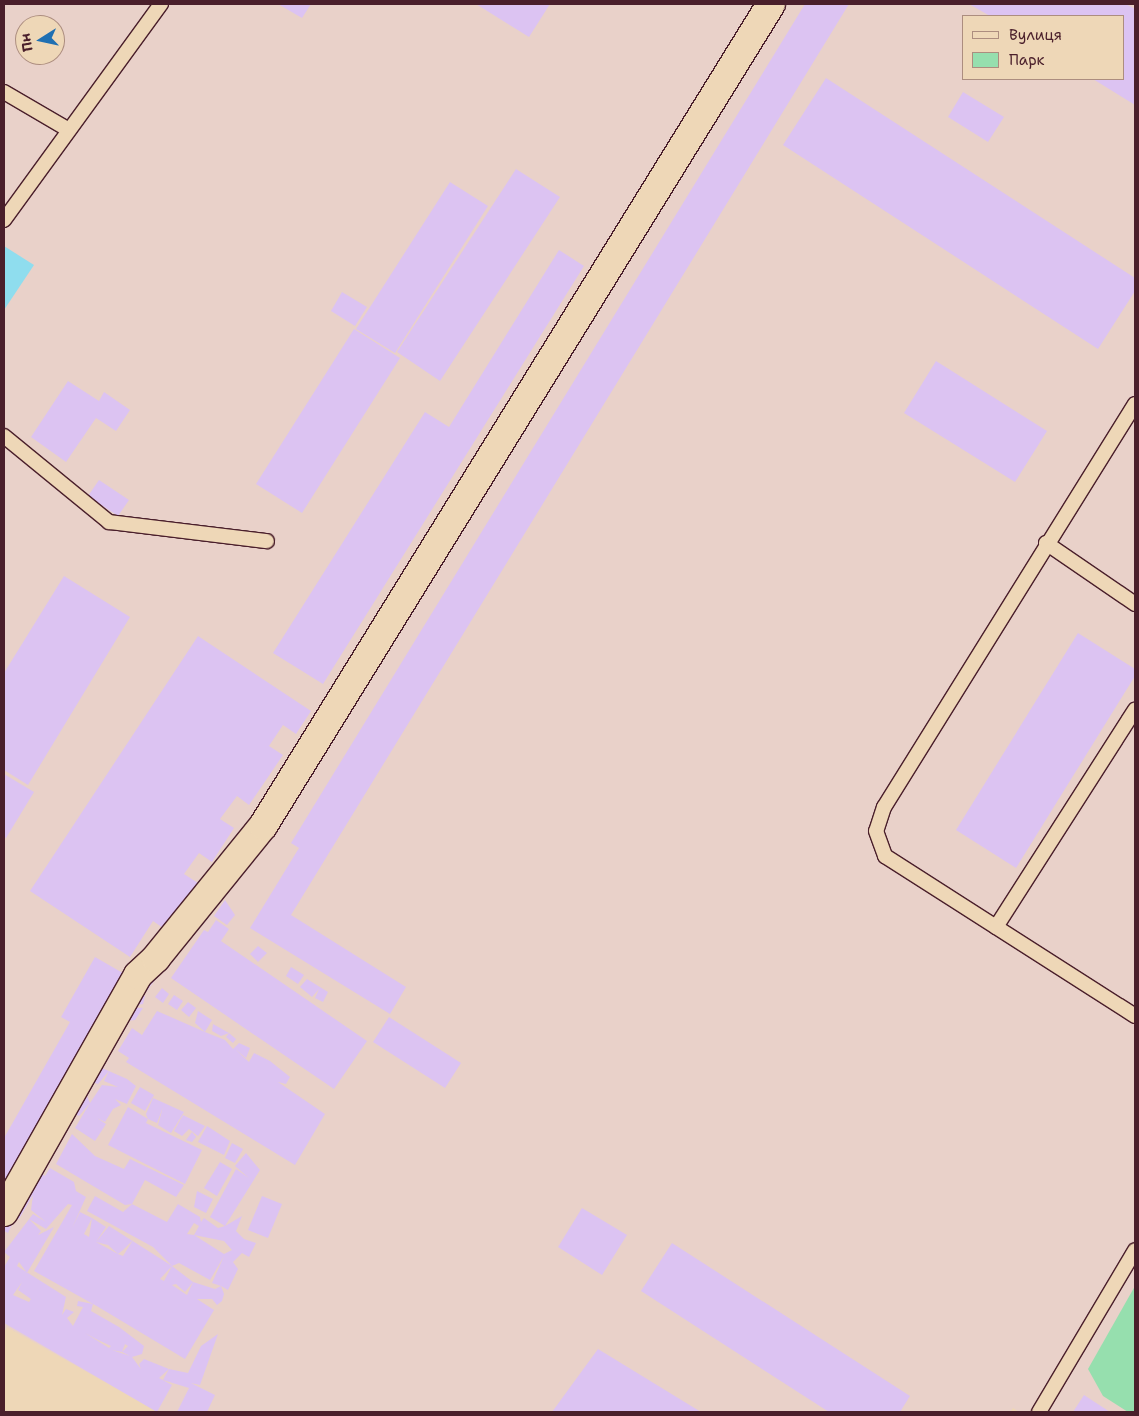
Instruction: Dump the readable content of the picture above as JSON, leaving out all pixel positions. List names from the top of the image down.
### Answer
{
  "legend": ["Вулиця", "Парк"],
  "north": "left"
}
